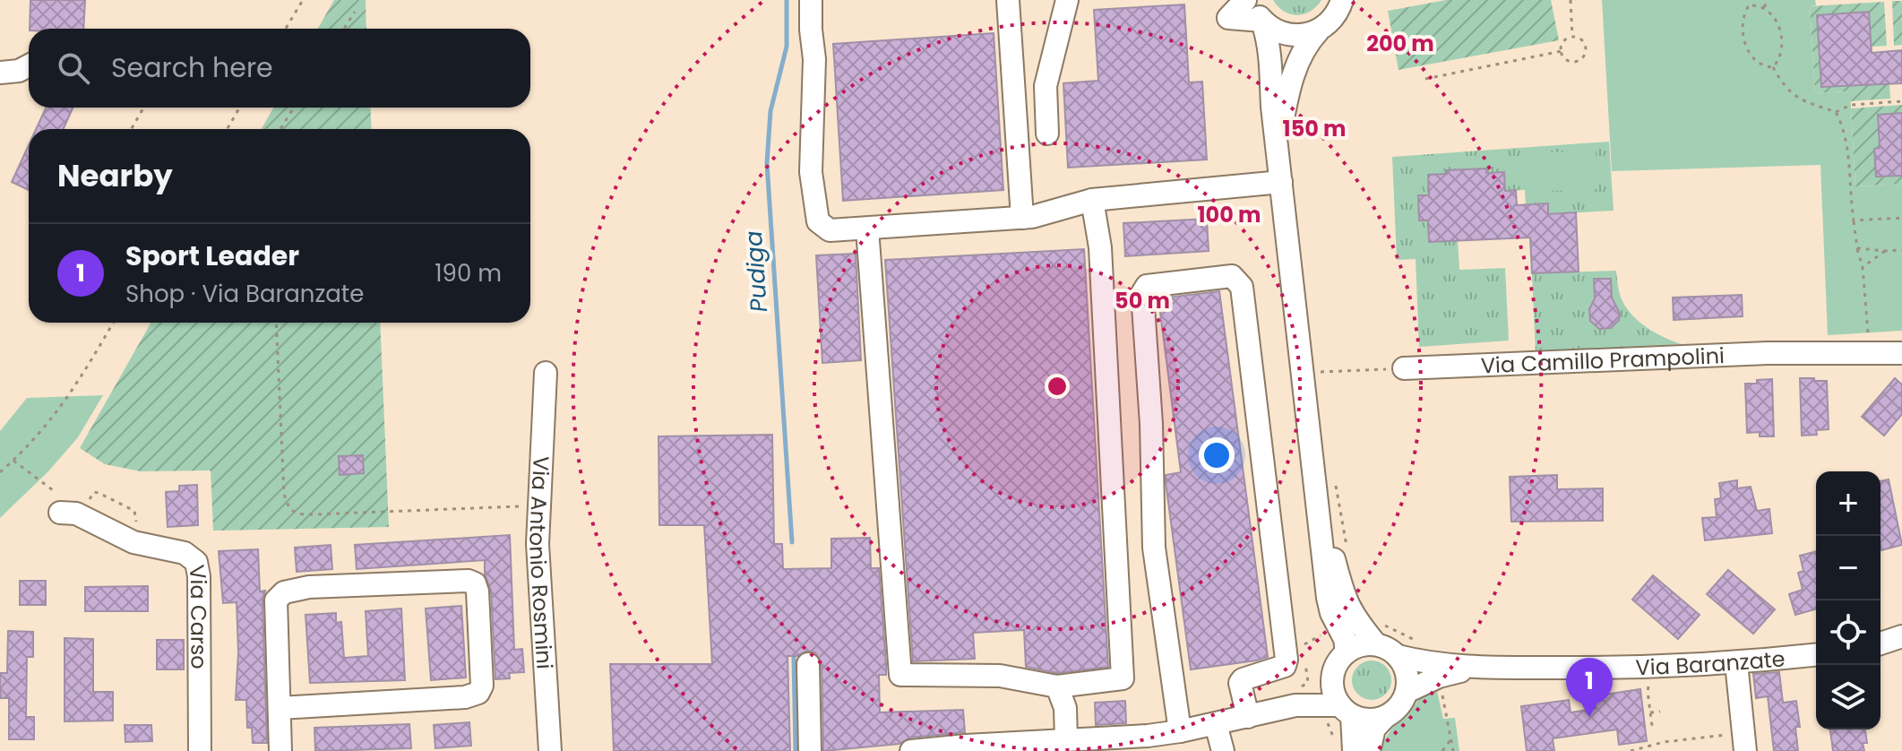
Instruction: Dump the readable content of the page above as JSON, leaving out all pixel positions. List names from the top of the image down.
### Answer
{
  "streets": {
    "street": [
      "Via Camillo Prampolini",
      "Via Antonio Rosmini",
      "Via Carso",
      "Via Baranzate"
    ]
  },
  "water": ["Pudiga"],
  "page": {
    "search": "Search here",
    "heading": "Nearby",
    "list": [
      {
        "mark": "1",
        "name": "Sport Leader",
        "note": "Shop · Via Baranzate",
        "value": "190 m"
      }
    ],
    "map_buttons": ["+", "−"],
    "pins": "1"
  },
  "rings": [
    "200 m",
    "150 m",
    "100 m",
    "50 m"
  ]
}
